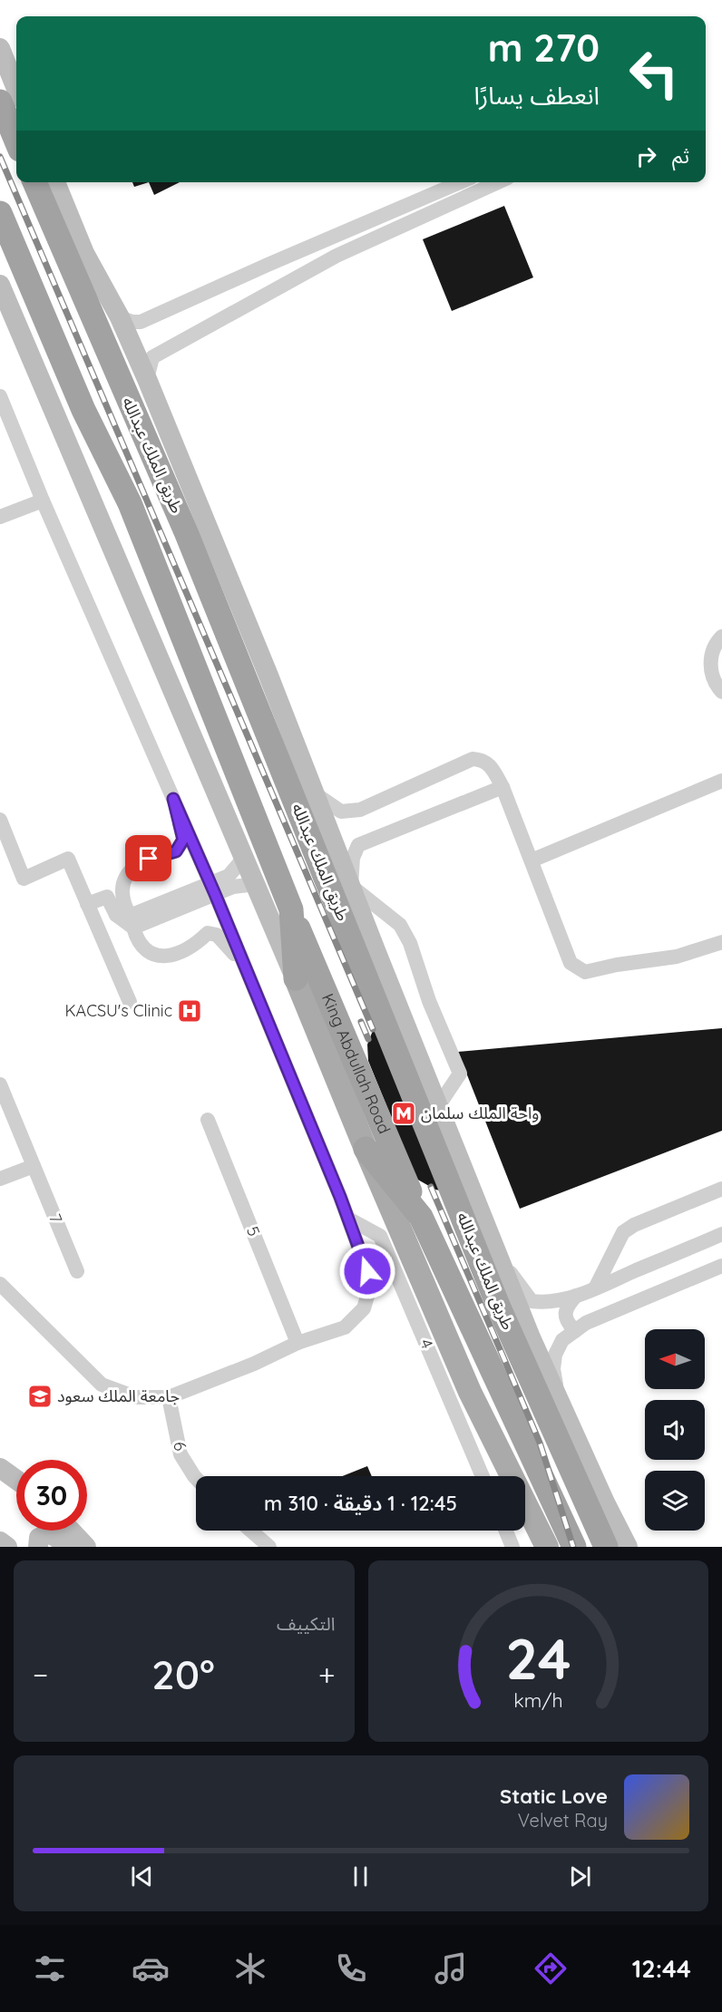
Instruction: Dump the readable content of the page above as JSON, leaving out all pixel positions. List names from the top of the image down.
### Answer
{
  "streets": {
    "highway": ["طريق الملك عبدالله", "King Abdullah Road"],
    "street": [
      "7",
      "5",
      "4",
      "6"
    ]
  },
  "crossings": [
    ["طريق الملك عبدالله", "King Abdullah Road"]
  ],
  "places": {
    "hospital": ["KACSU's Clinic"],
    "metro station": ["واحة الملك سلمان"],
    "school or university": ["جامعة الملك سعود"]
  },
  "north": "left",
  "page": {
    "turn": ["270 m", "انعطف يسارًا"],
    "then": "ثم",
    "limit": "30",
    "trip": "12:45 · 1 دقيقة · 310 m",
    "tile": "التكييف",
    "heat": ["−", "20°", "+"],
    "song": ["Static Love", "Velvet Ray"],
    "tabs": "12:44",
    "gauge": ["24", "km/h"]
  }
}
